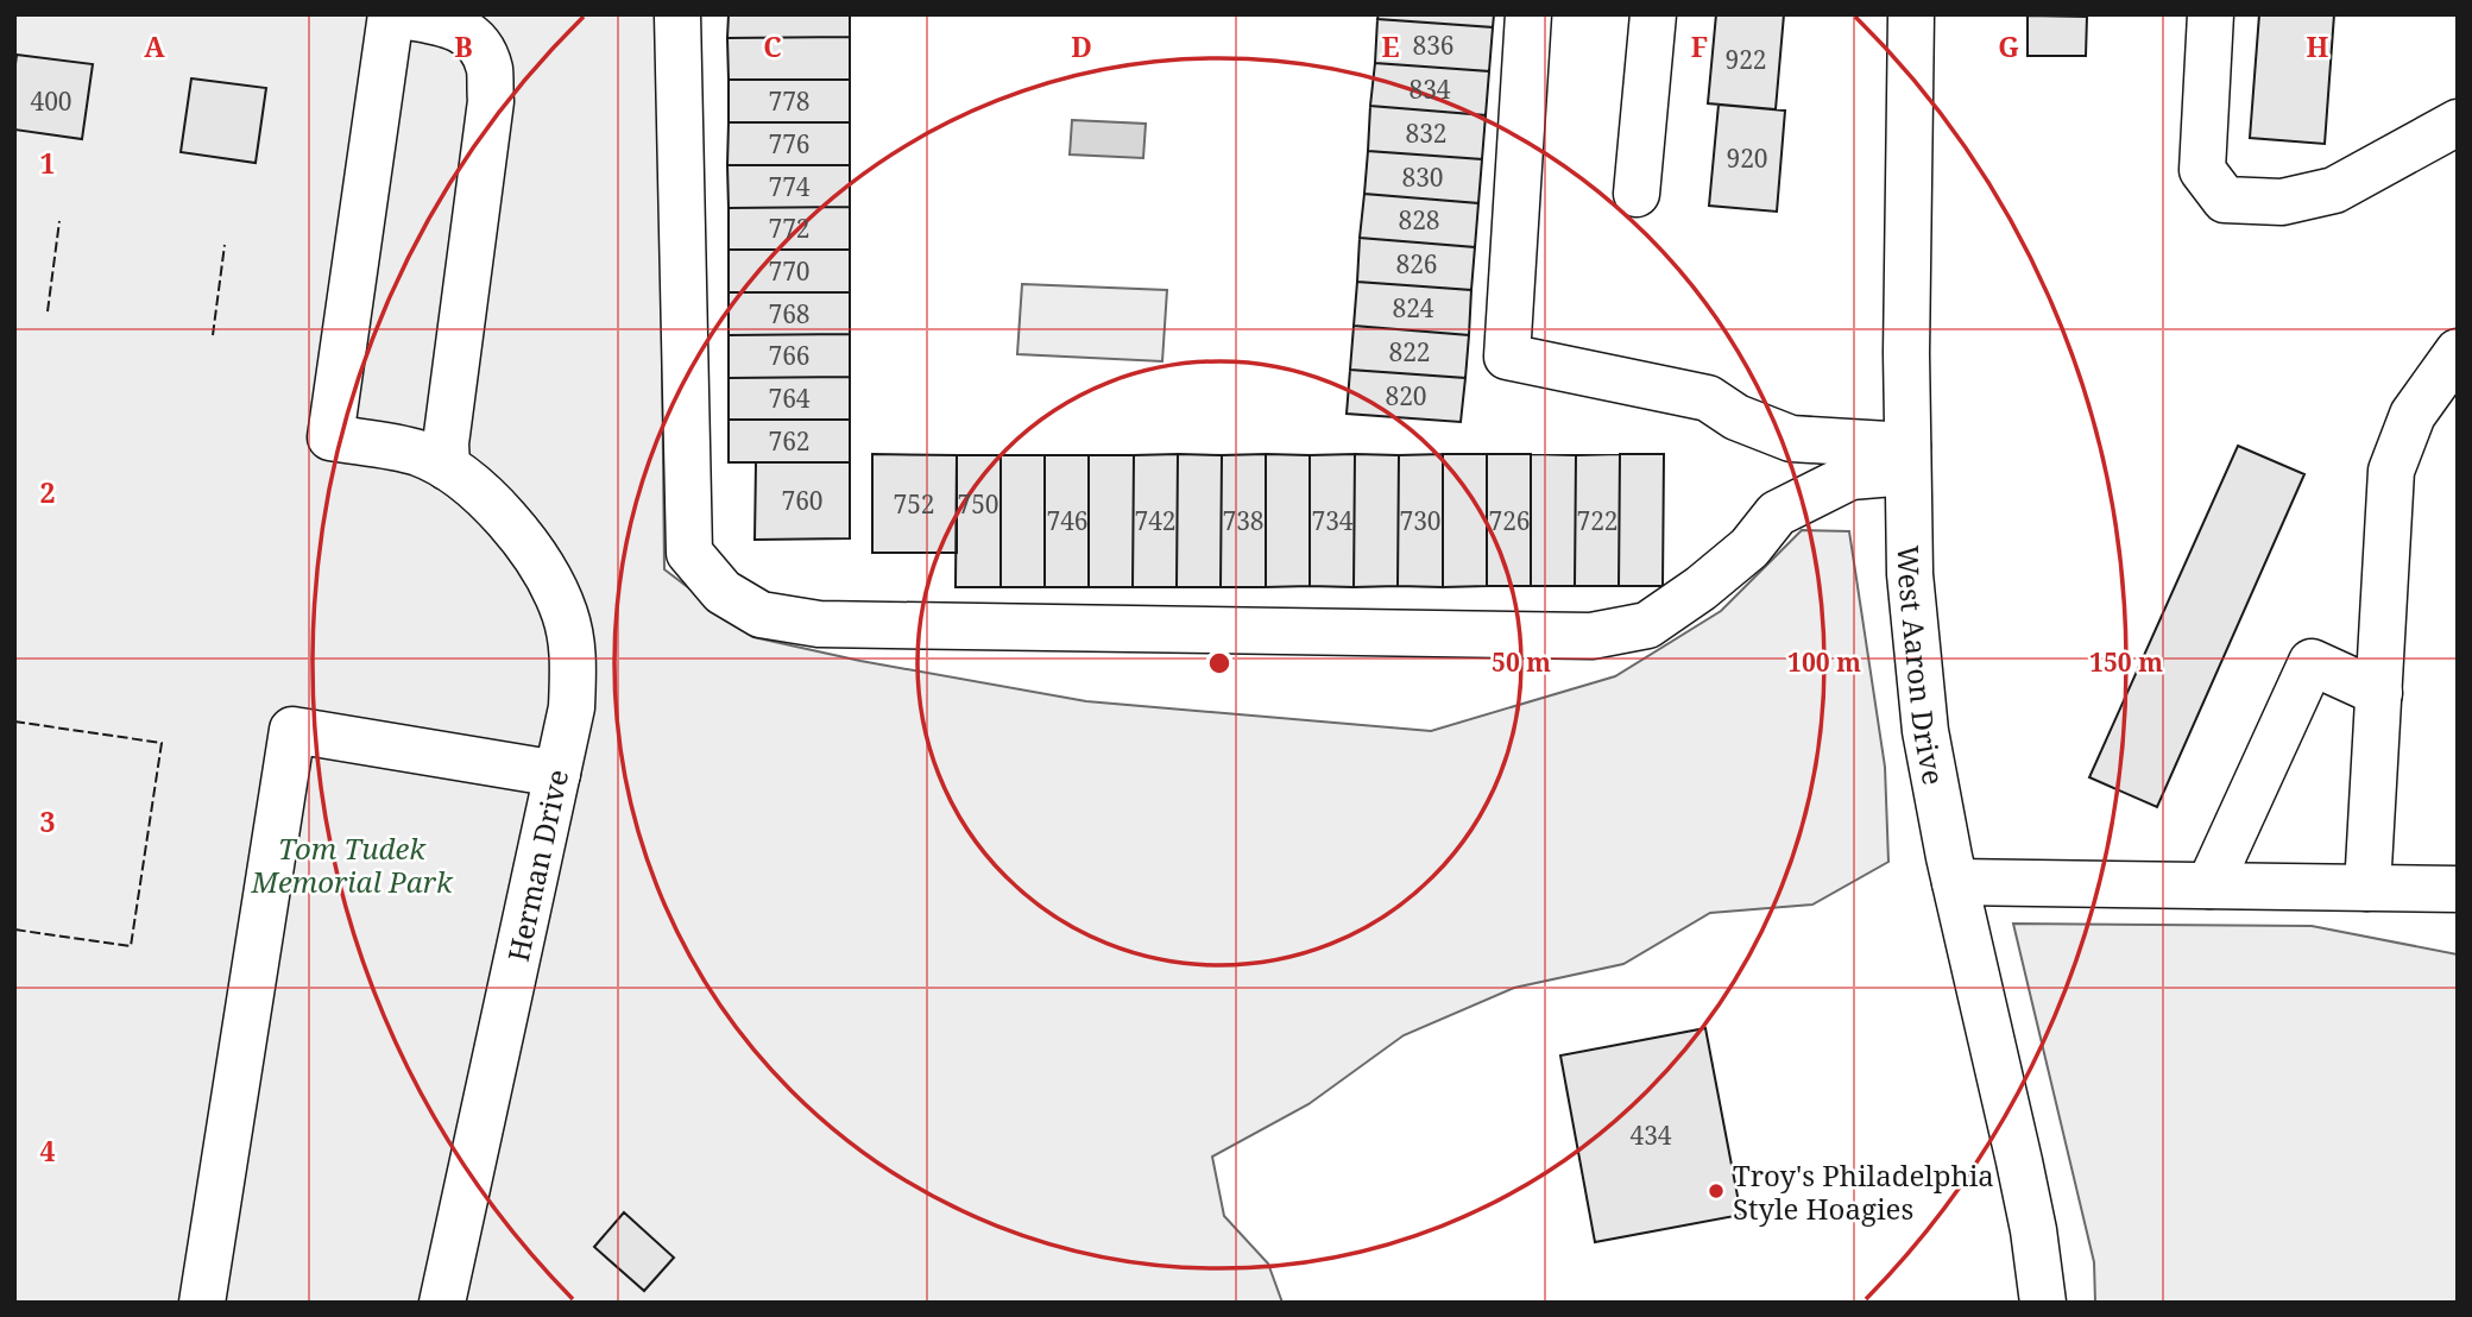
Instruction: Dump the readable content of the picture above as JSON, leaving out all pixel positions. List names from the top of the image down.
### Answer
{
  "streets": {
    "street": ["West Aaron Drive", "Herman Drive"]
  },
  "parks": ["Tom Tudek Memorial Park"],
  "places": ["Troy's Philadelphia Style Hoagies"],
  "house_numbers": [
    "836",
    "922",
    "834",
    "400",
    "778",
    "832",
    "776",
    "920",
    "830",
    "774",
    "828",
    "772",
    "826",
    "770",
    "824",
    "768",
    "822",
    "766",
    "820",
    "764",
    "762",
    "760",
    "752",
    "750",
    "746",
    "742",
    "738",
    "734",
    "730",
    "726",
    "722",
    "434"
  ],
  "grid": {
    "columns": [
      "A",
      "B",
      "C",
      "D",
      "E",
      "F",
      "G",
      "H"
    ],
    "rows": [
      "1",
      "2",
      "3",
      "4"
    ]
  },
  "rings": ["50 m", "100 m", "150 m"]
}
